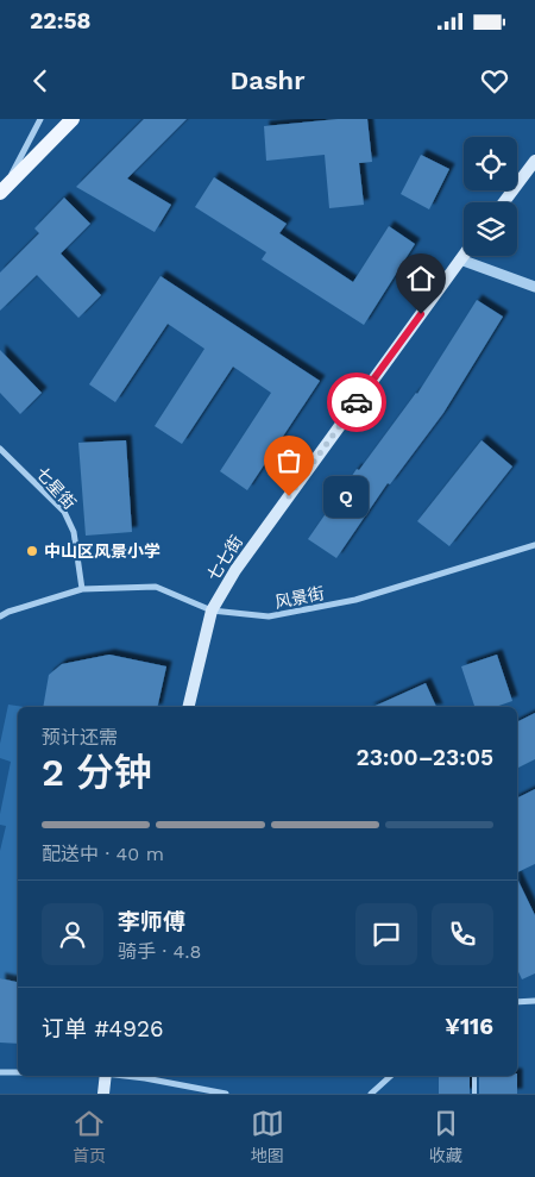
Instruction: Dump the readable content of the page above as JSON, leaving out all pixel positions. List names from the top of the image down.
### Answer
{
  "streets": {
    "main road": ["七七街"],
    "street": ["七星街", "风景街"]
  },
  "crossings": [
    ["七星街", "风景街"],
    ["七七街", "风景街"]
  ],
  "places": ["Q", "中山区风景小学"],
  "page": {
    "status": "22:58",
    "header": "Dashr",
    "bubble": "Q",
    "heading": ["2 分钟", "预计还需", "23:00–23:05"],
    "panel": [
      "李师傅",
      "骑手 · 4.8",
      "订单 #4926",
      "¥116"
    ],
    "bar": "配送中 · 40 m",
    "tabs": ["首页", "地图", "收藏"]
  }
}
